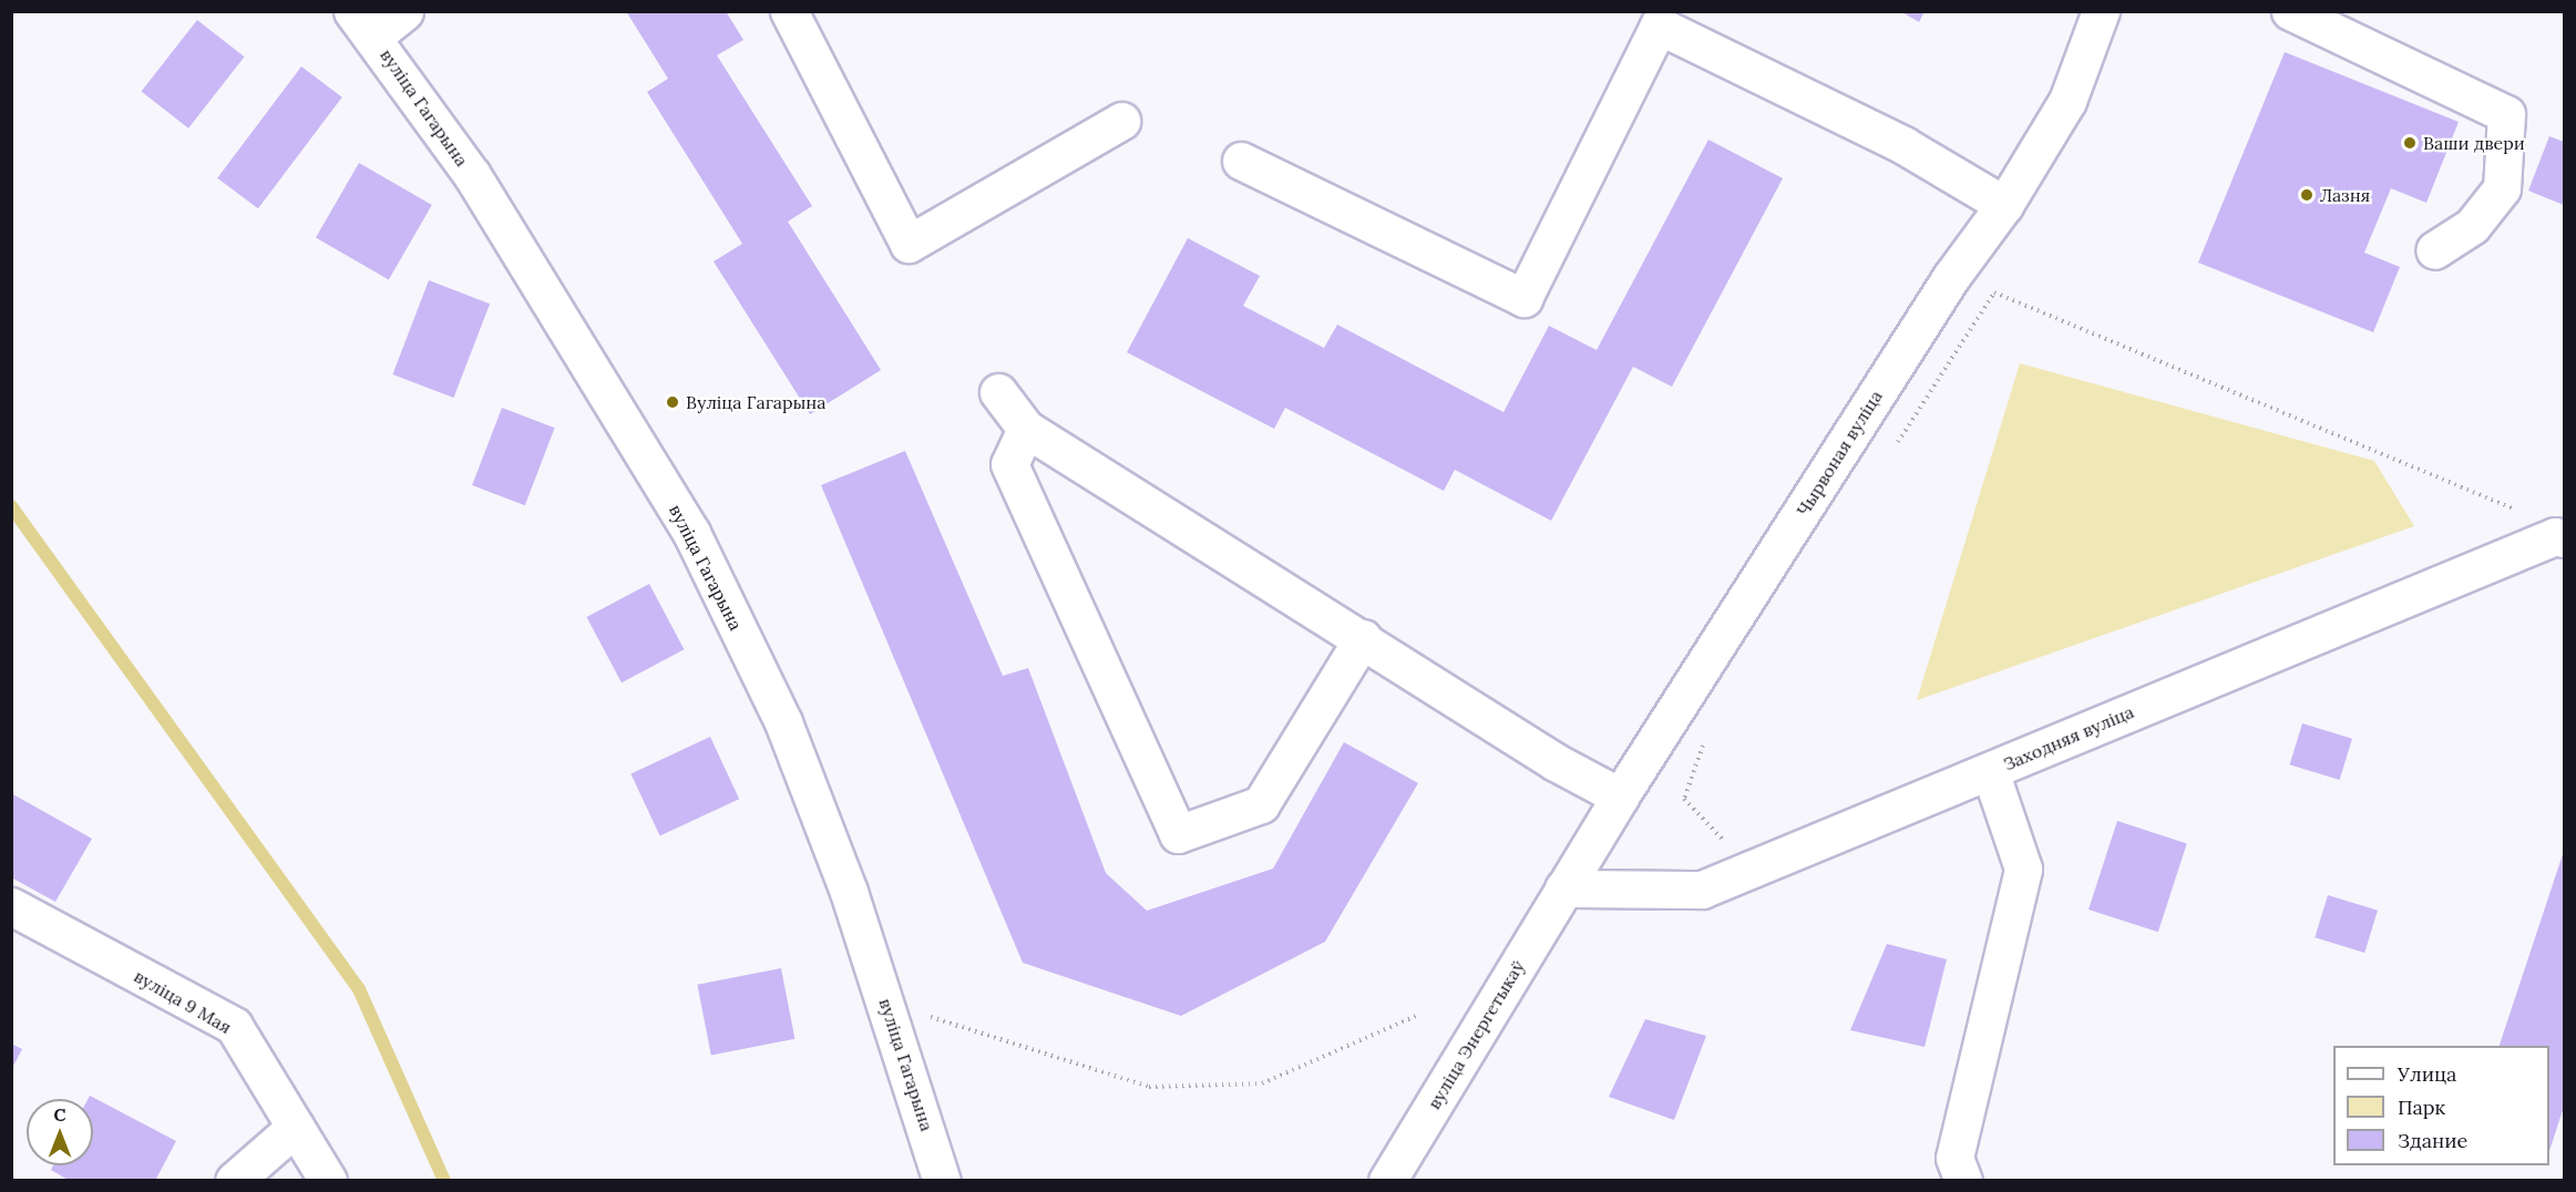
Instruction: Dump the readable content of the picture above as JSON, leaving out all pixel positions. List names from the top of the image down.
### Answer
{
  "streets": {
    "street": [
      "вуліца Гагарына",
      "Чырвоная вуліца",
      "Заходняя вуліца",
      "вуліца 9 Мая",
      "вуліца Энергетыкаў"
    ]
  },
  "crossings": [
    ["Чырвоная вуліца", "Заходняя вуліца"],
    ["Чырвоная вуліца", "вуліца Энергетыкаў"],
    ["Заходняя вуліца", "вуліца Энергетыкаў"]
  ],
  "places": ["Ваши двери", "Лазня", "Вуліца Гагарына"],
  "legend": ["Улица", "Парк", "Здание"],
  "north": "top"
}
